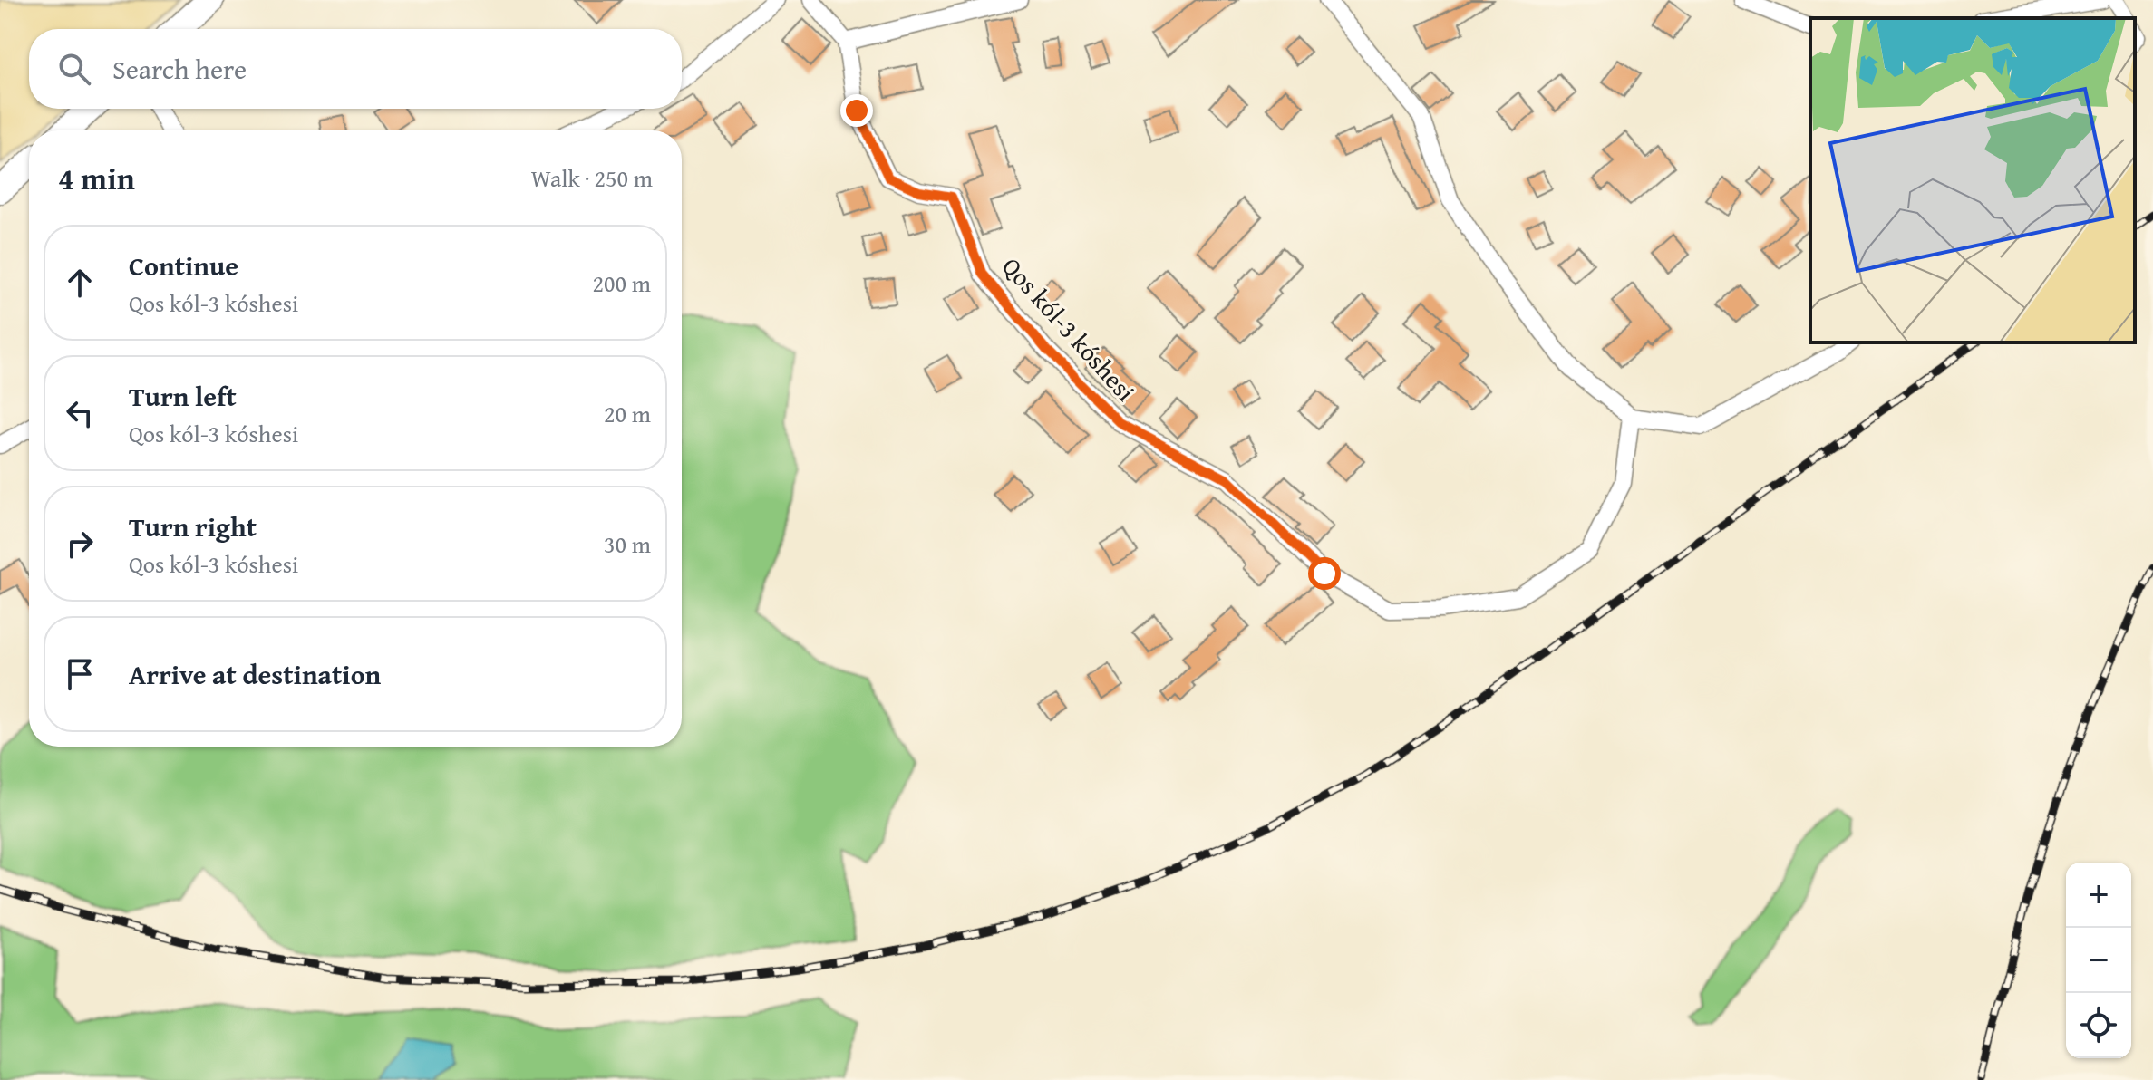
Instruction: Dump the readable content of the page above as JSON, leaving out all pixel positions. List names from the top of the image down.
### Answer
{
  "streets": {
    "street": ["Qos kól-3 kóshesi"]
  },
  "page": {
    "search": "Search here",
    "heading": ["4 min", "Walk · 250 m"],
    "list": [
      ["Continue", "Qos kól-3 kóshesi", "200 m"],
      ["Turn left", "Qos kól-3 kóshesi", "20 m"],
      ["Turn right", "Qos kól-3 kóshesi", "30 m"],
      "Arrive at destination"
    ],
    "map_buttons": ["+", "−"]
  }
}
